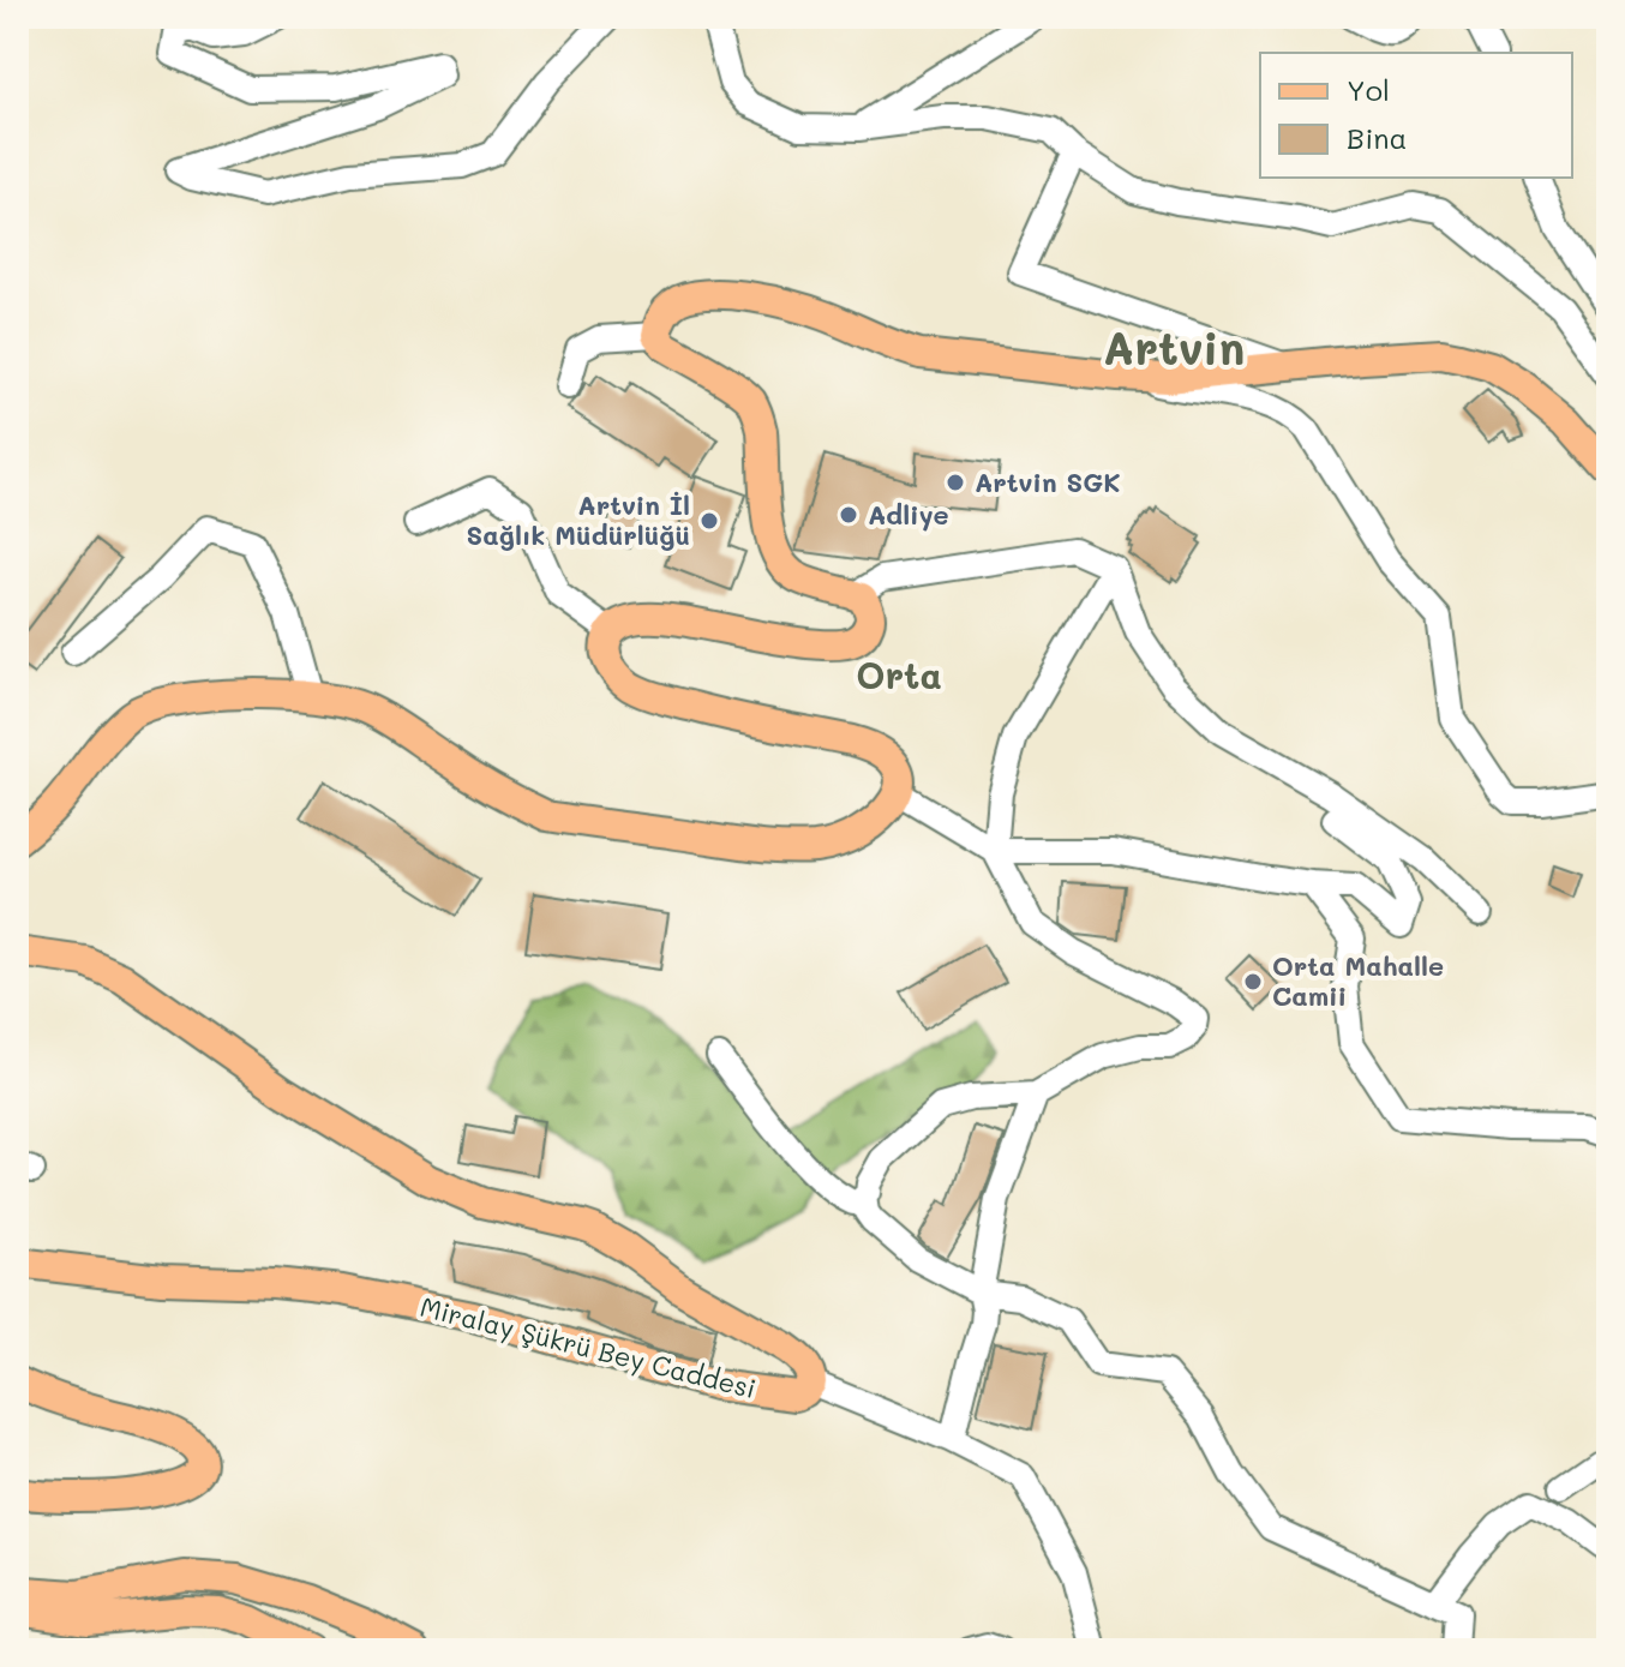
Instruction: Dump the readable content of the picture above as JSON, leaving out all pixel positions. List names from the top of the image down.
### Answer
{
  "streets": {
    "main road": ["Miralay Şükrü Bey Caddesi"]
  },
  "districts": ["Artvin", "Orta"],
  "places": [
    "Artvin SGK",
    "Adliye",
    "Artvin İl Sağlık Müdürlüğü",
    "Orta Mahalle Camii"
  ],
  "legend": ["Yol", "Bina"]
}
